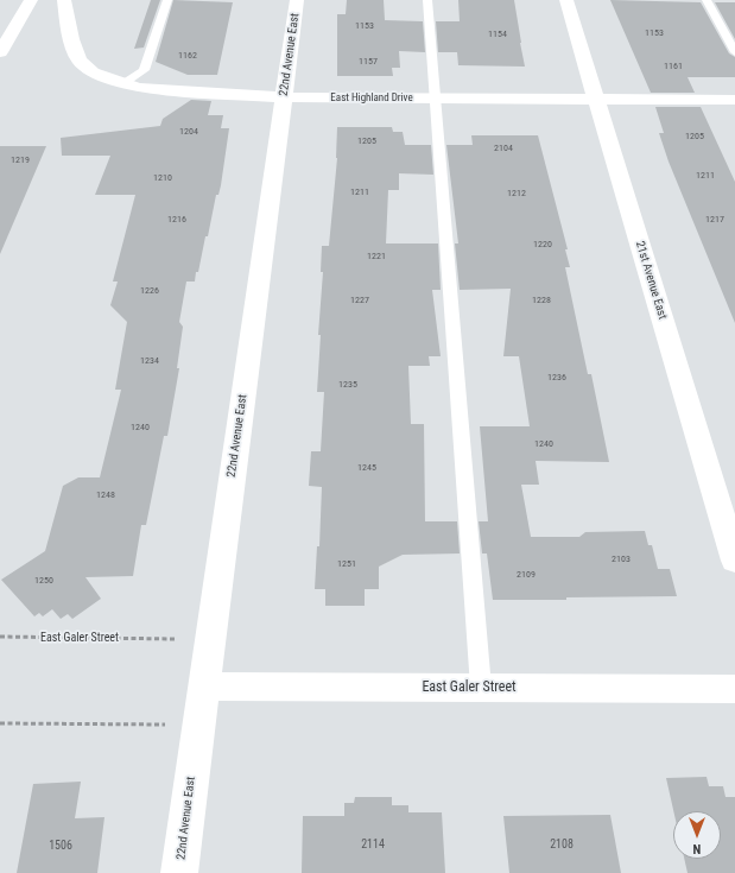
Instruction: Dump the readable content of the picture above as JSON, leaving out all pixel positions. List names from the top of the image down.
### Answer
{
  "streets": {
    "street": [
      "22nd Avenue East",
      "East Highland Drive",
      "21st Avenue East",
      "East Galer Street"
    ]
  },
  "crossings": [
    ["22nd Avenue East", "East Highland Drive"],
    ["22nd Avenue East", "East Galer Street"],
    ["East Highland Drive", "21st Avenue East"]
  ],
  "house_numbers": [
    "1153",
    "1153",
    "1154",
    "1162",
    "1157",
    "1161",
    "1204",
    "1205",
    "1205",
    "2104",
    "1219",
    "1211",
    "1210",
    "1211",
    "1212",
    "1216",
    "1217",
    "1220",
    "1221",
    "1226",
    "1227",
    "1228",
    "1234",
    "1236",
    "1235",
    "1240",
    "1240",
    "1245",
    "1248",
    "2103",
    "1251",
    "2109",
    "1250",
    "2114",
    "2108",
    "1506"
  ],
  "north": "bottom"
}
